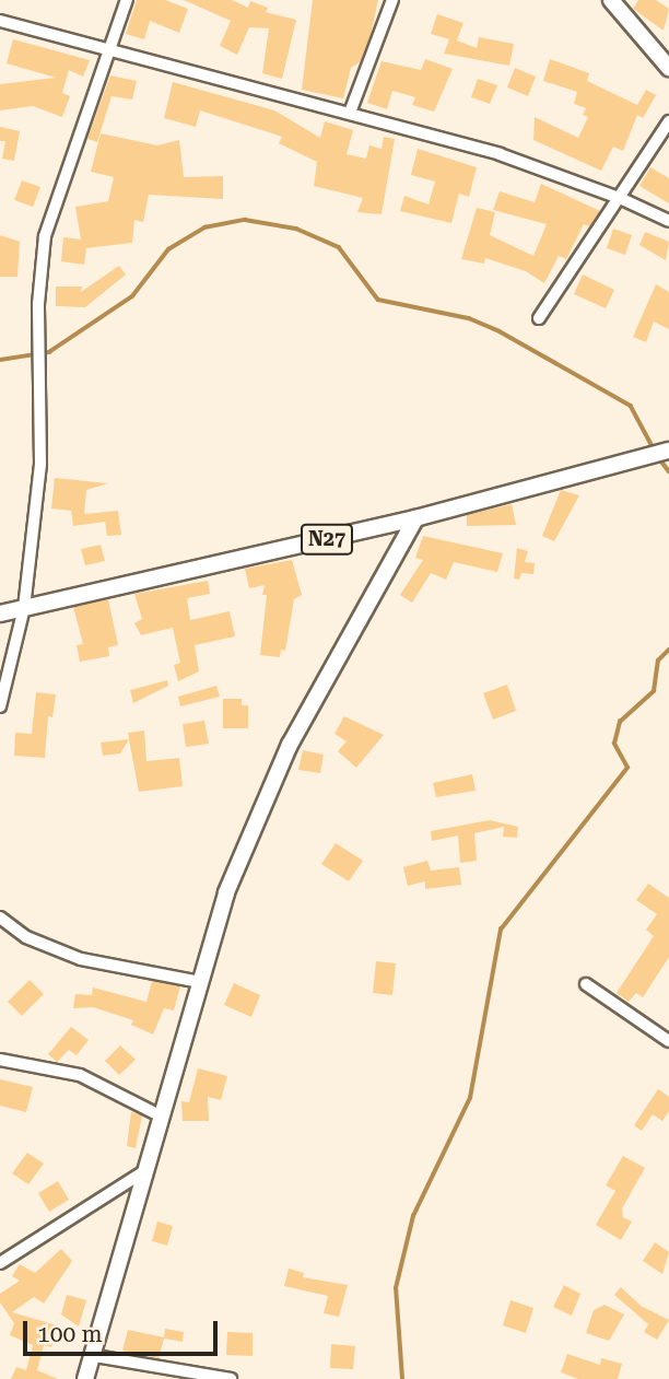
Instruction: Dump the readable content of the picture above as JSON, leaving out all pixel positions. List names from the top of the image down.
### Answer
{
  "streets": {
    "street": ["N27"]
  },
  "scale_bar": "100 m"
}
